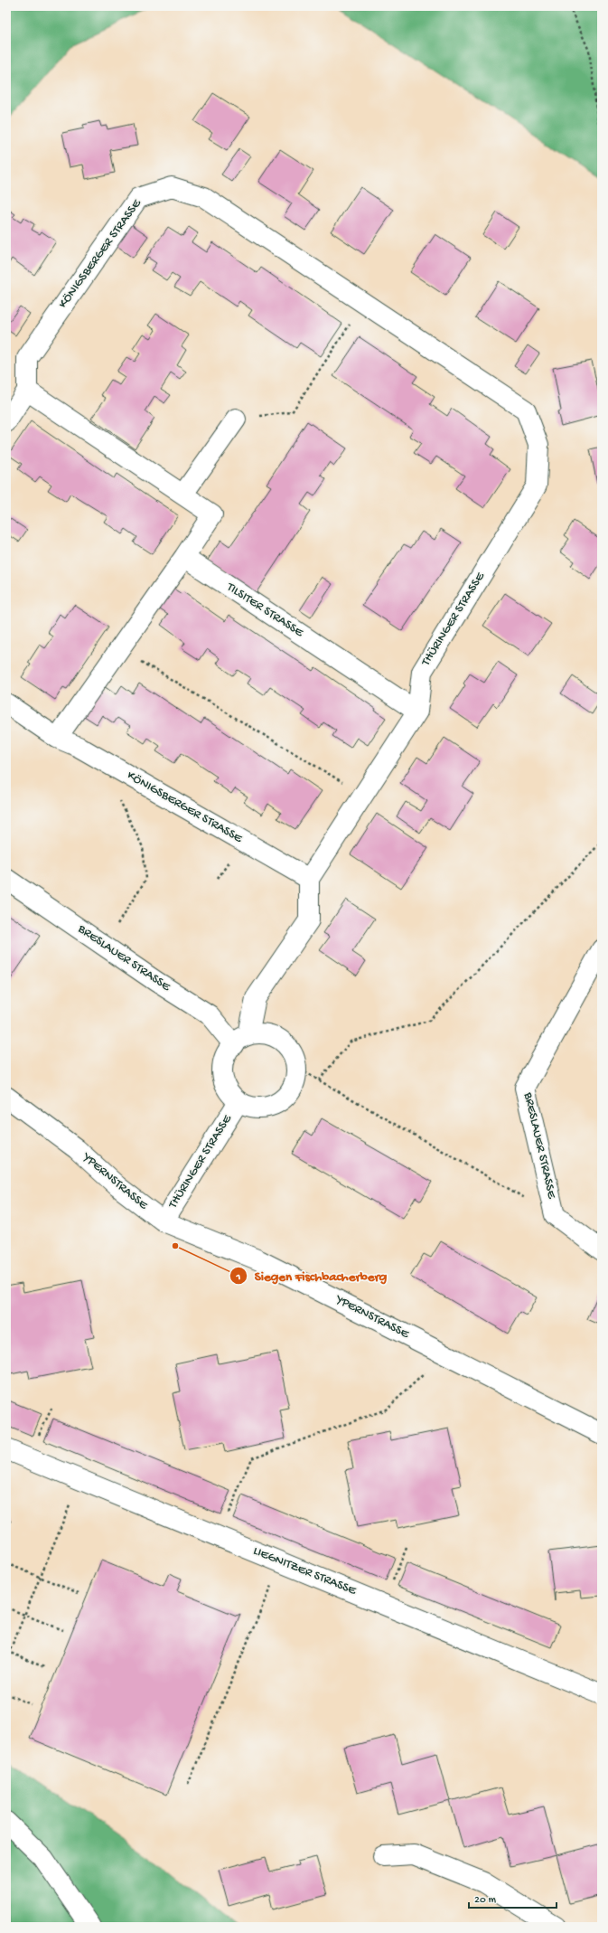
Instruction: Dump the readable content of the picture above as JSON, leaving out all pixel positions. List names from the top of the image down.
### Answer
{
  "streets": {
    "street": [
      "KÖNIGSBERGER STRASSE",
      "TILSITER STRASSE",
      "THÜRINGER STRASSE",
      "BRESLAUER STRASSE",
      "YPERNSTRASSE",
      "LIEGNITZER STRASSE"
    ]
  },
  "crossings": [
    ["KÖNIGSBERGER STRASSE", "THÜRINGER STRASSE"],
    ["TILSITER STRASSE", "THÜRINGER STRASSE"],
    ["THÜRINGER STRASSE", "BRESLAUER STRASSE"],
    ["THÜRINGER STRASSE", "YPERNSTRASSE"]
  ],
  "places": ["Siegen Fischbacherberg"],
  "scale_bar": "20 m"
}
